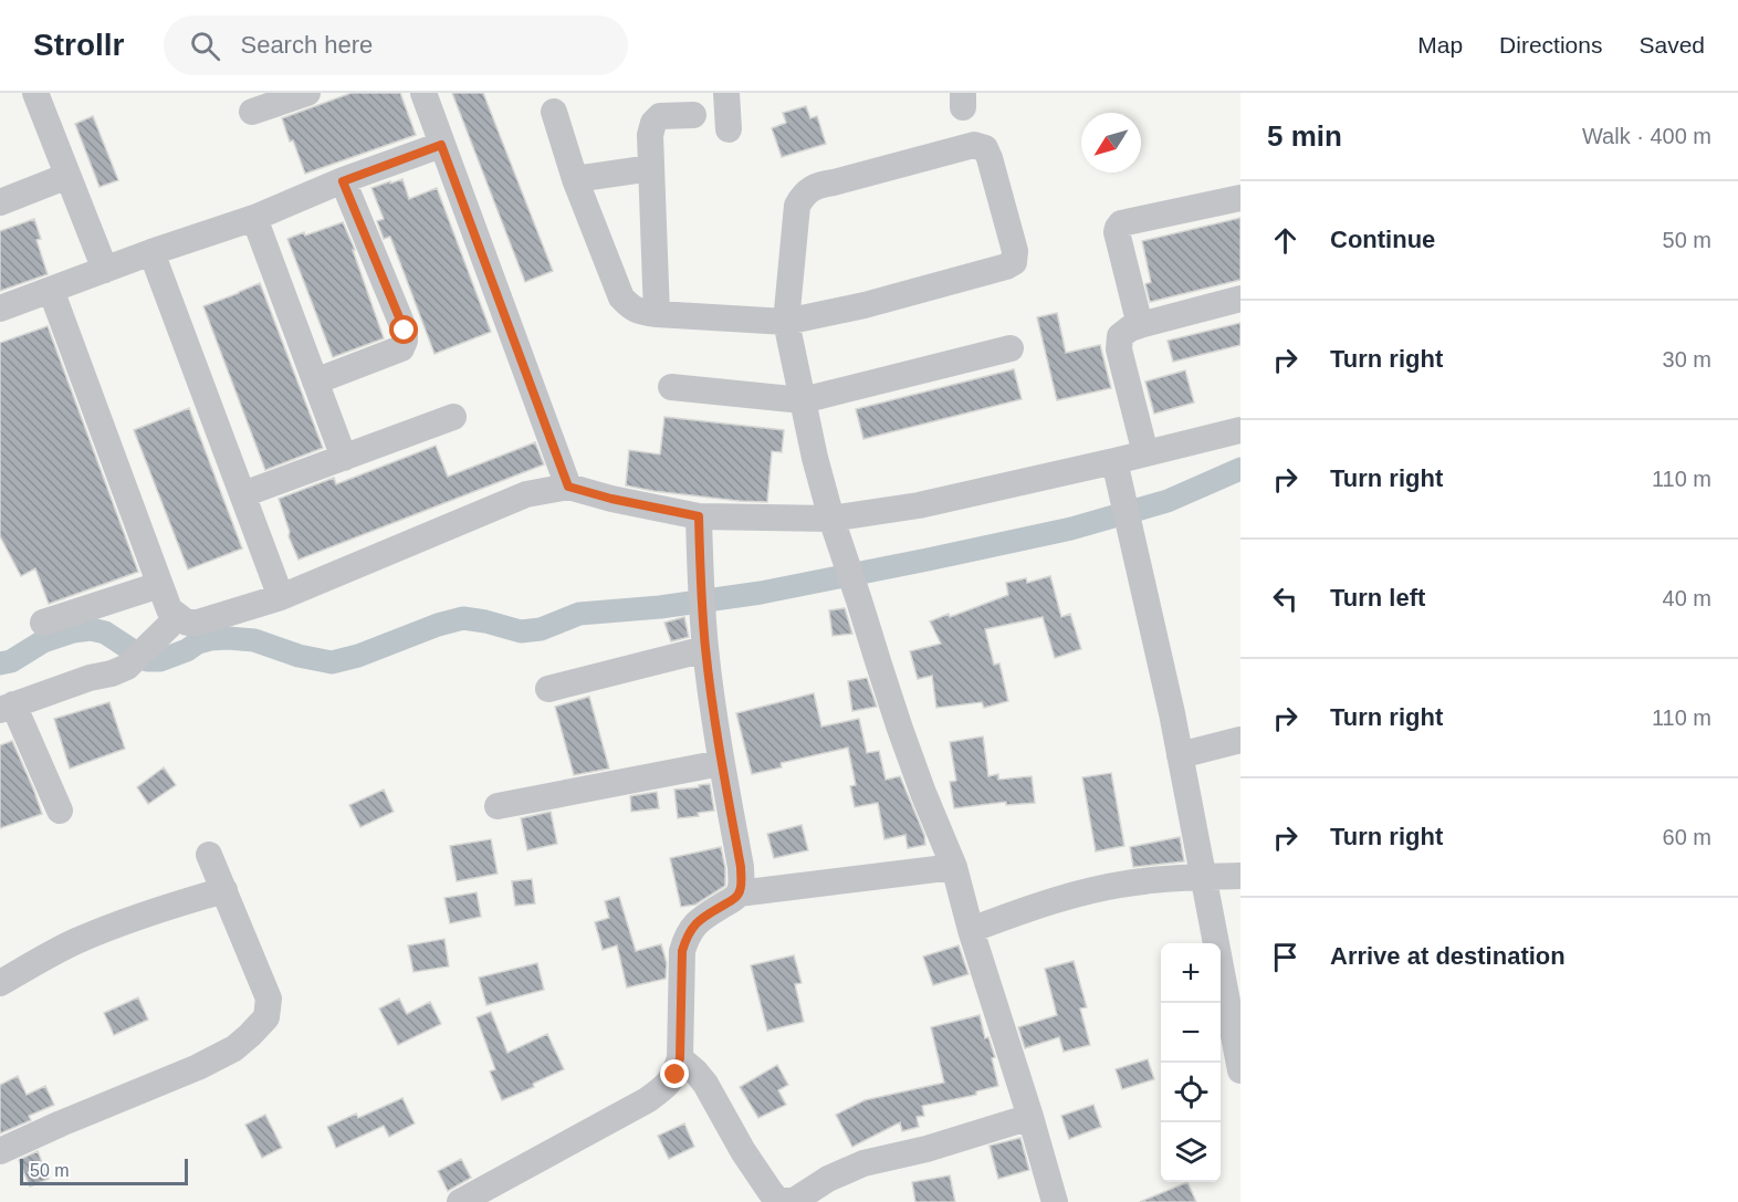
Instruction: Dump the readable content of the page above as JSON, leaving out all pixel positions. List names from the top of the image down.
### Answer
{
  "scale_bar": "50 m",
  "north": "bottom left",
  "page": {
    "header": "Strollr",
    "search": "Search here",
    "nav": ["Map", "Directions", "Saved"],
    "heading": ["5 min", "Walk · 400 m"],
    "list": [
      ["Continue", "50 m"],
      ["Turn right", "30 m"],
      ["Turn right", "110 m"],
      ["Turn left", "40 m"],
      ["Turn right", "110 m"],
      ["Turn right", "60 m"],
      "Arrive at destination"
    ],
    "map_buttons": ["+", "−"],
    "scale": "50 m"
  }
}
